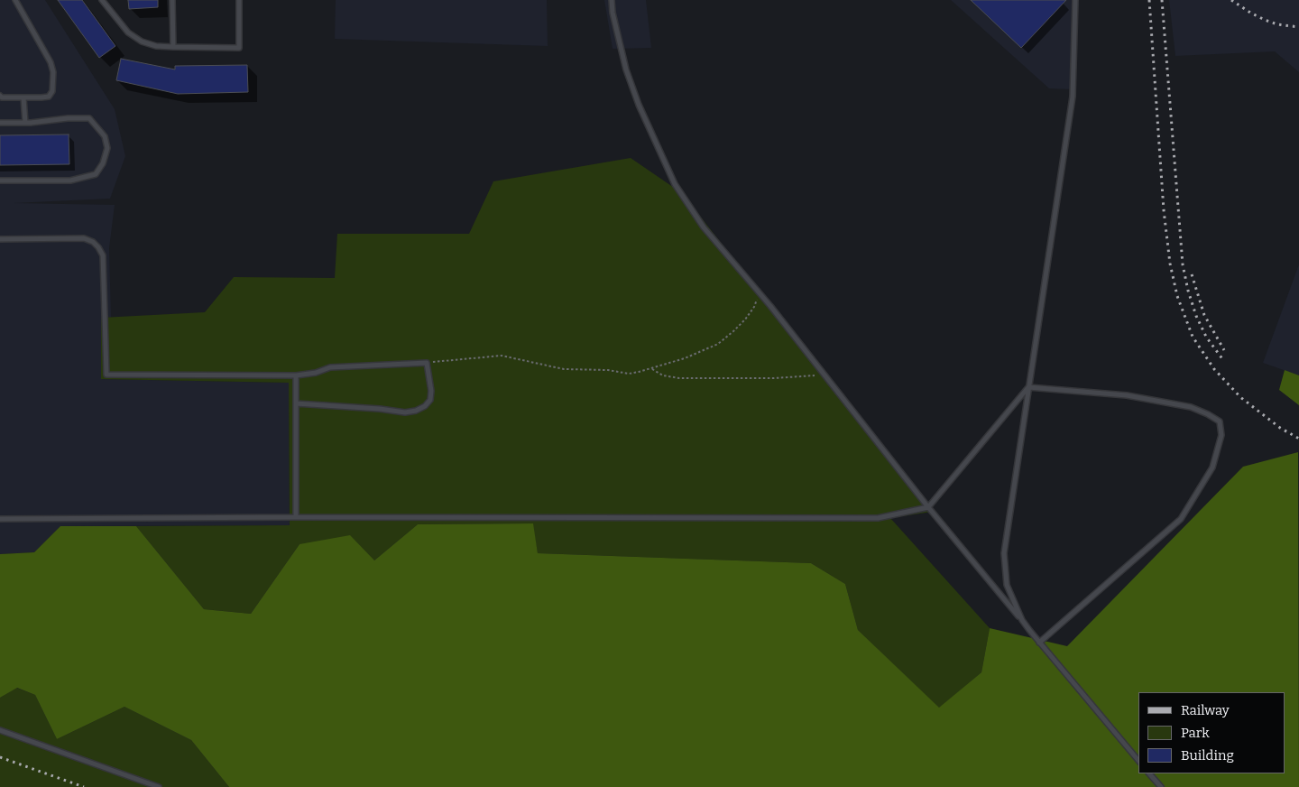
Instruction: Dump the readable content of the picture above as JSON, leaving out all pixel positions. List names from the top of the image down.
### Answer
{
  "legend": ["Railway", "Park", "Building"]
}
